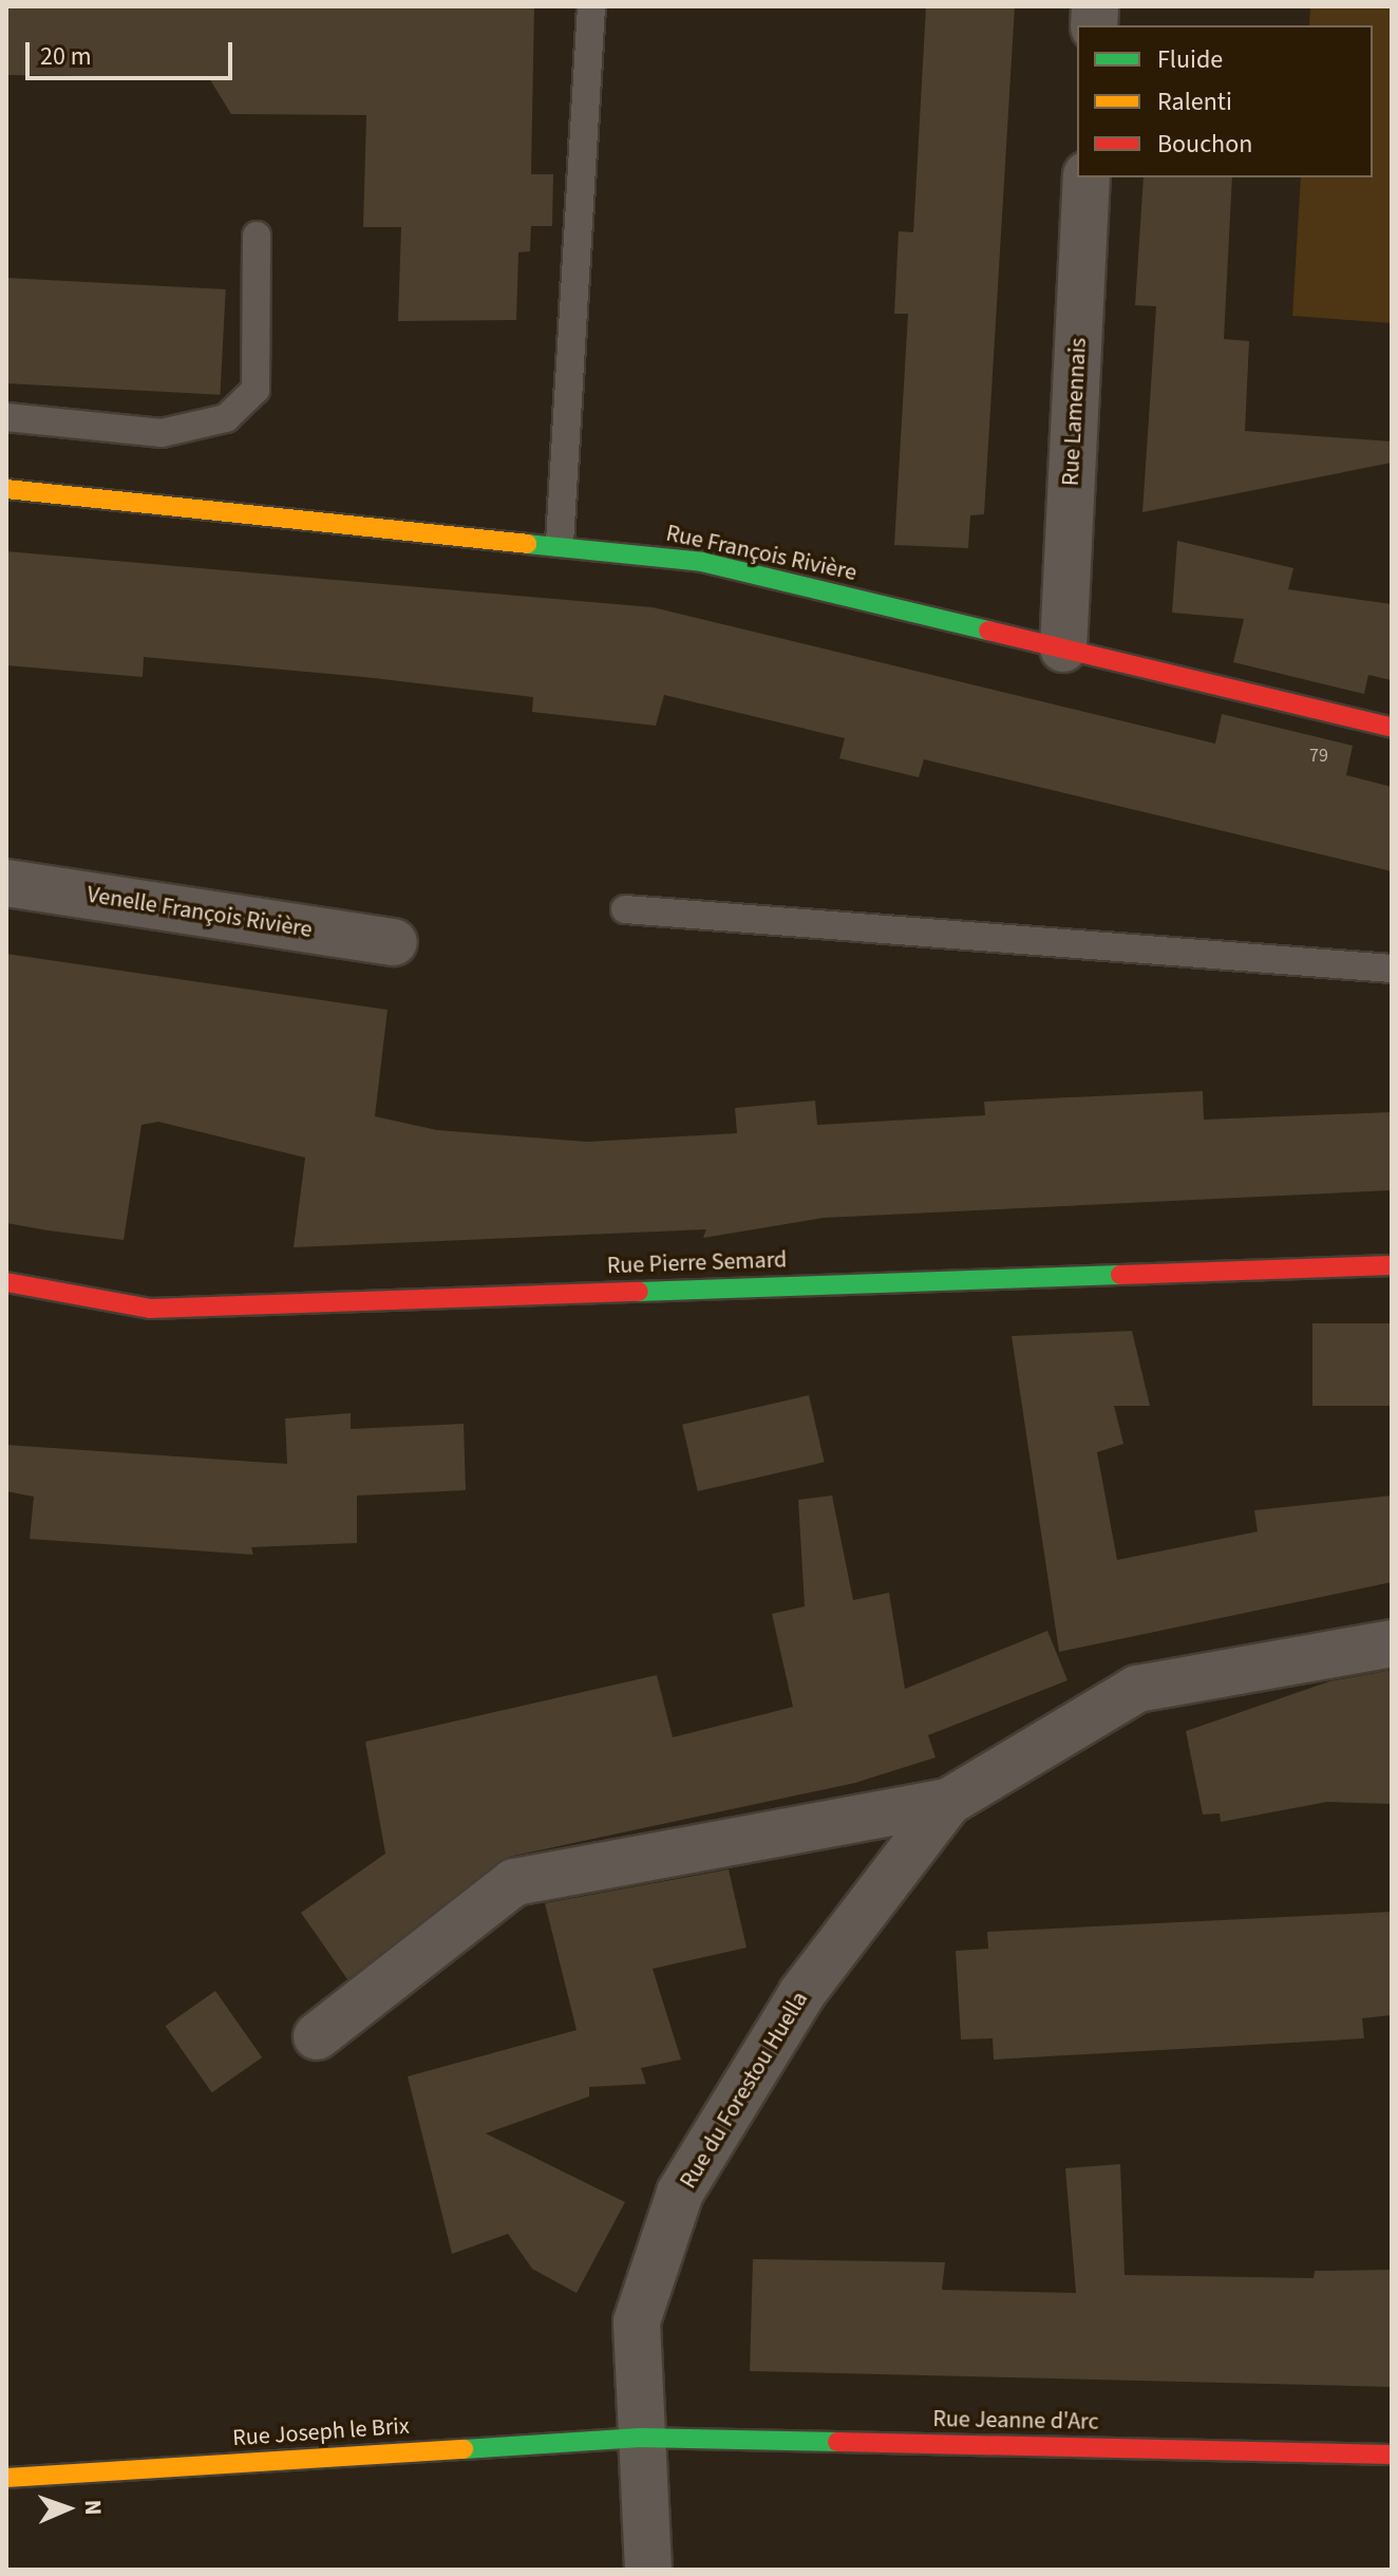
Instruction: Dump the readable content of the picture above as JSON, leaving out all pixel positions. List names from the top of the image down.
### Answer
{
  "streets": {
    "street": [
      "Rue Lamennais",
      "Rue François Rivière",
      "Venelle François Rivière",
      "Rue Pierre Semard",
      "Rue du Forestou Huella",
      "Rue Jeanne d'Arc",
      "Rue Joseph le Brix"
    ]
  },
  "crossings": [
    ["Rue Lamennais", "Rue François Rivière"],
    ["Rue du Forestou Huella", "Rue Jeanne d'Arc"],
    ["Rue du Forestou Huella", "Rue Joseph le Brix"],
    ["Rue Jeanne d'Arc", "Rue Joseph le Brix"]
  ],
  "house_numbers": ["79"],
  "legend": ["Fluide", "Ralenti", "Bouchon"],
  "scale_bar": "20 m",
  "north": "right"
}
